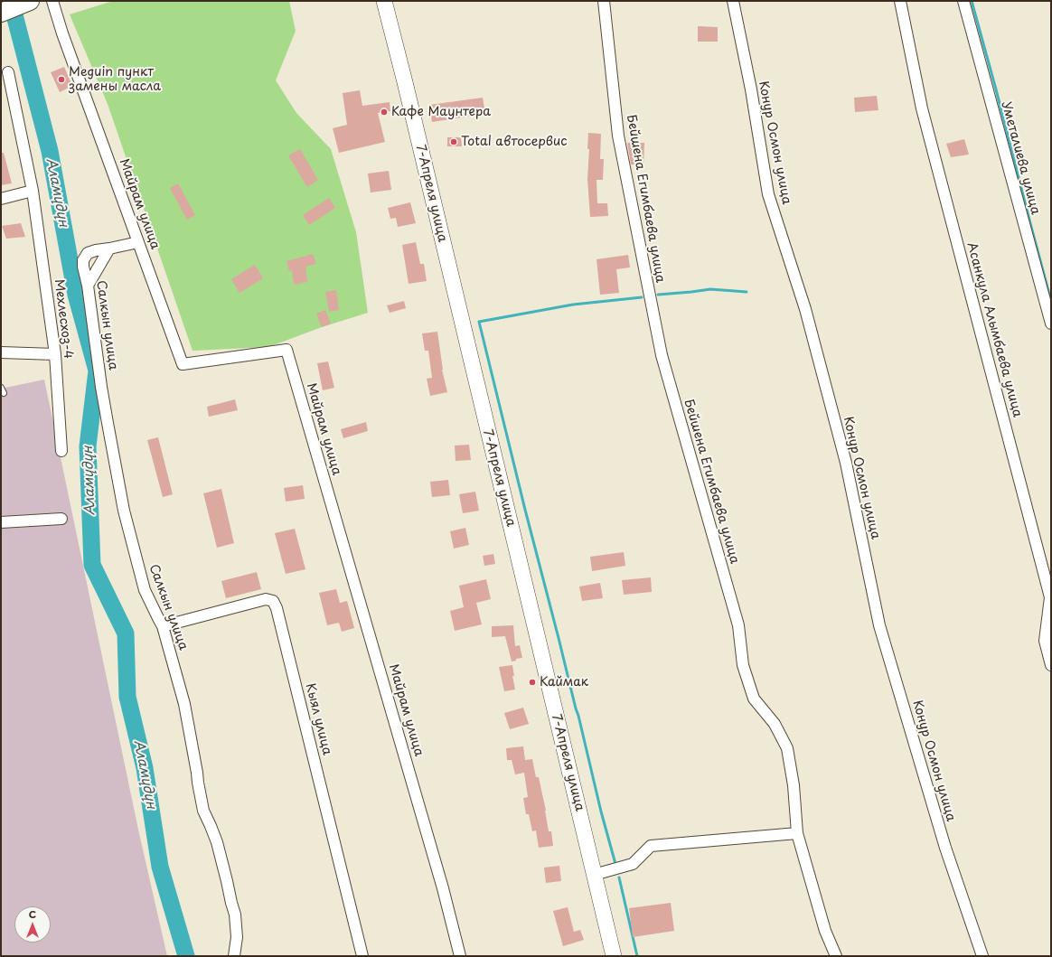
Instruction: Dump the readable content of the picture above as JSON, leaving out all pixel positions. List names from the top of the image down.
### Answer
{
  "streets": {
    "main road": ["7-Апреля улица"],
    "street": [
      "Конур Осмон улица",
      "Уметалиева улица",
      "Бейшена Егимбаева улица",
      "Майрам улица",
      "Мехлесхоз-4",
      "Салкын улица",
      "Асанкула Алымбаева улица",
      "Кыял улица"
    ]
  },
  "crossings": [
    ["Майрам улица", "Салкын улица"],
    ["Салкын улица", "Кыял улица"]
  ],
  "water": ["Аламүдүн"],
  "places": [
    "Meguin пункт замены масла",
    "Кафе Маунтера",
    "Total автосервис",
    "Каймак"
  ],
  "north": "top"
}
